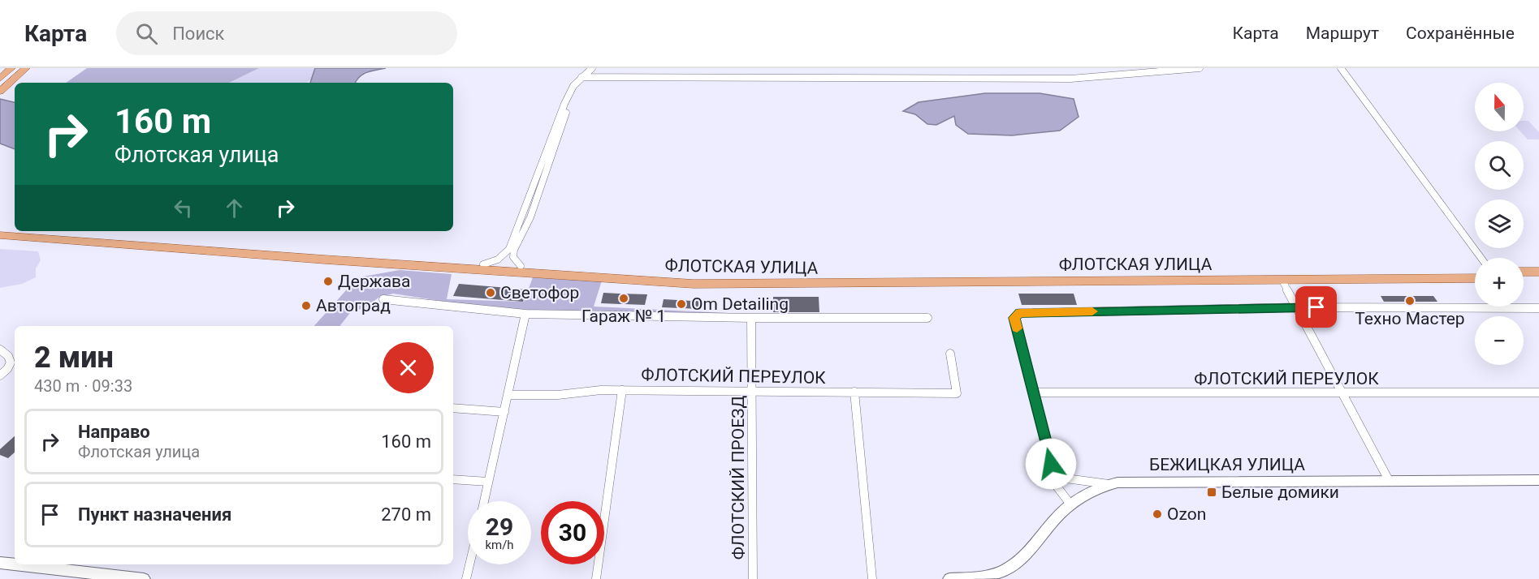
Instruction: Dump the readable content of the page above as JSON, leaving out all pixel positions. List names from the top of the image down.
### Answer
{
  "streets": {
    "main road": ["ФЛОТСКАЯ УЛИЦА"],
    "street": ["ФЛОТСКИЙ ПЕРЕУЛОК", "БЕЖИЦКАЯ УЛИЦА", "ФЛОТСКИЙ ПРОЕЗД"]
  },
  "crossings": [
    ["ФЛОТСКИЙ ПЕРЕУЛОК", "ФЛОТСКИЙ ПРОЕЗД"]
  ],
  "places": {
    "other": [
      "Держава",
      "Светофор",
      "Гараж № 1",
      "Техно Мастер",
      "Om Detailing",
      "Автоград",
      "Ozon"
    ],
    "transit": ["Белые домики"]
  },
  "north": "top",
  "page": {
    "header": "Карта",
    "search": "Поиск",
    "nav": ["Карта", "Маршрут", "Сохранённые"],
    "map_buttons": ["+", "−"],
    "turn": ["160 m", "Флотская улица"],
    "heading": ["2 мин", "430 m · 09:33"],
    "list": [
      {
        "name": "Направо",
        "note": "Флотская улица",
        "value": "160 m"
      },
      {
        "name": "Пункт назначения",
        "value": "270 m"
      }
    ],
    "speed": "29 km/h",
    "limit": "30"
  }
}
